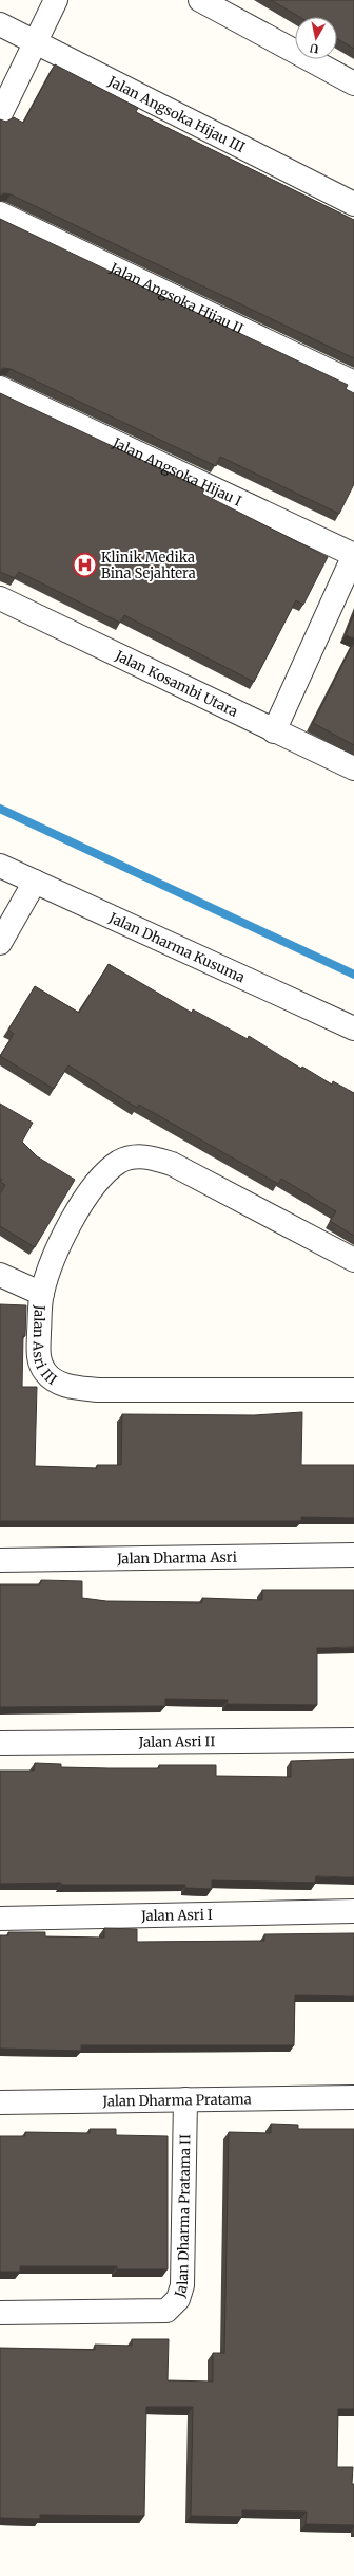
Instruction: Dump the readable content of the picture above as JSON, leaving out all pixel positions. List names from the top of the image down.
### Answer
{
  "streets": {
    "street": [
      "Jalan Angsoka Hijau III",
      "Jalan Angsoka Hijau II",
      "Jalan Angsoka Hijau I",
      "Jalan Kosambi Utara",
      "Jalan Dharma Kusuma",
      "Jalan Asri III",
      "Jalan Dharma Asri",
      "Jalan Asri II",
      "Jalan Asri I",
      "Jalan Dharma Pratama",
      "Jalan Dharma Pratama II"
    ]
  },
  "crossings": [
    ["Jalan Dharma Pratama", "Jalan Dharma Pratama II"]
  ],
  "places": {
    "hospital": ["Klinik Medika Bina Sejahtera"]
  },
  "north": "bottom"
}
